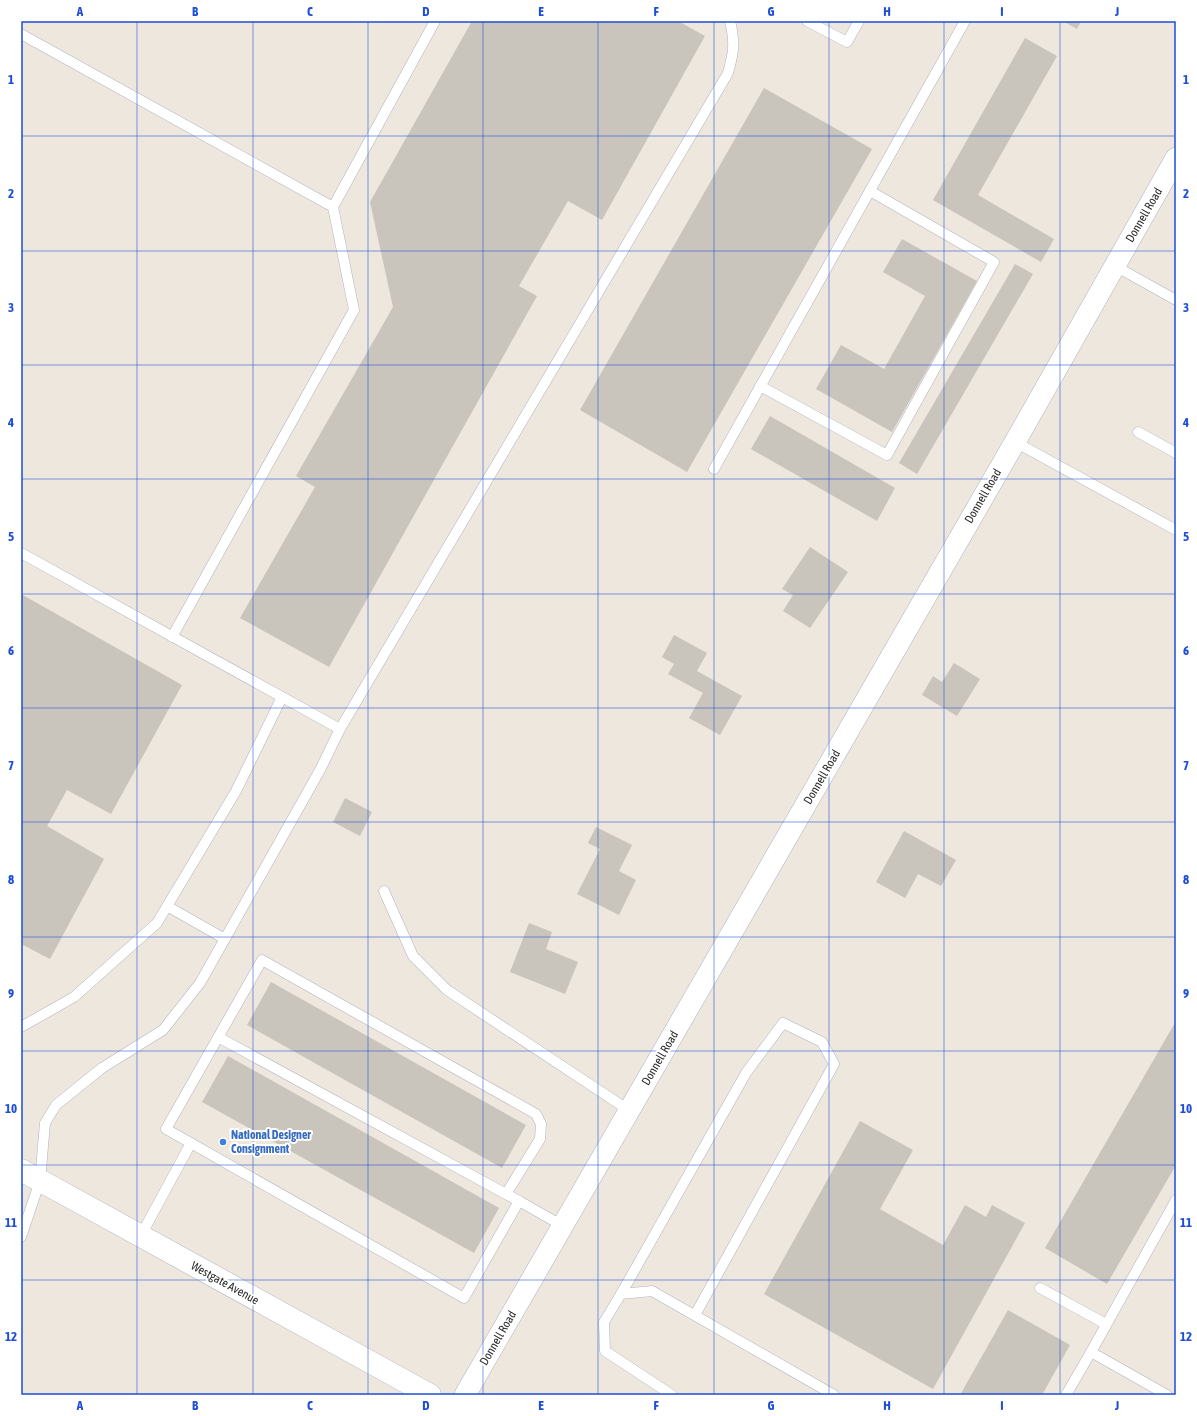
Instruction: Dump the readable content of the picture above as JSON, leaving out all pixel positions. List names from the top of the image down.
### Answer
{
  "streets": {
    "street": ["Donnell Road", "Westgate Avenue"]
  },
  "places": ["National Designer Consignment"],
  "grid": {
    "columns": [
      "A",
      "B",
      "C",
      "D",
      "E",
      "F",
      "G",
      "H",
      "I",
      "J"
    ],
    "rows": [
      "1",
      "2",
      "3",
      "4",
      "5",
      "6",
      "7",
      "8",
      "9",
      "10",
      "11",
      "12"
    ]
  }
}
